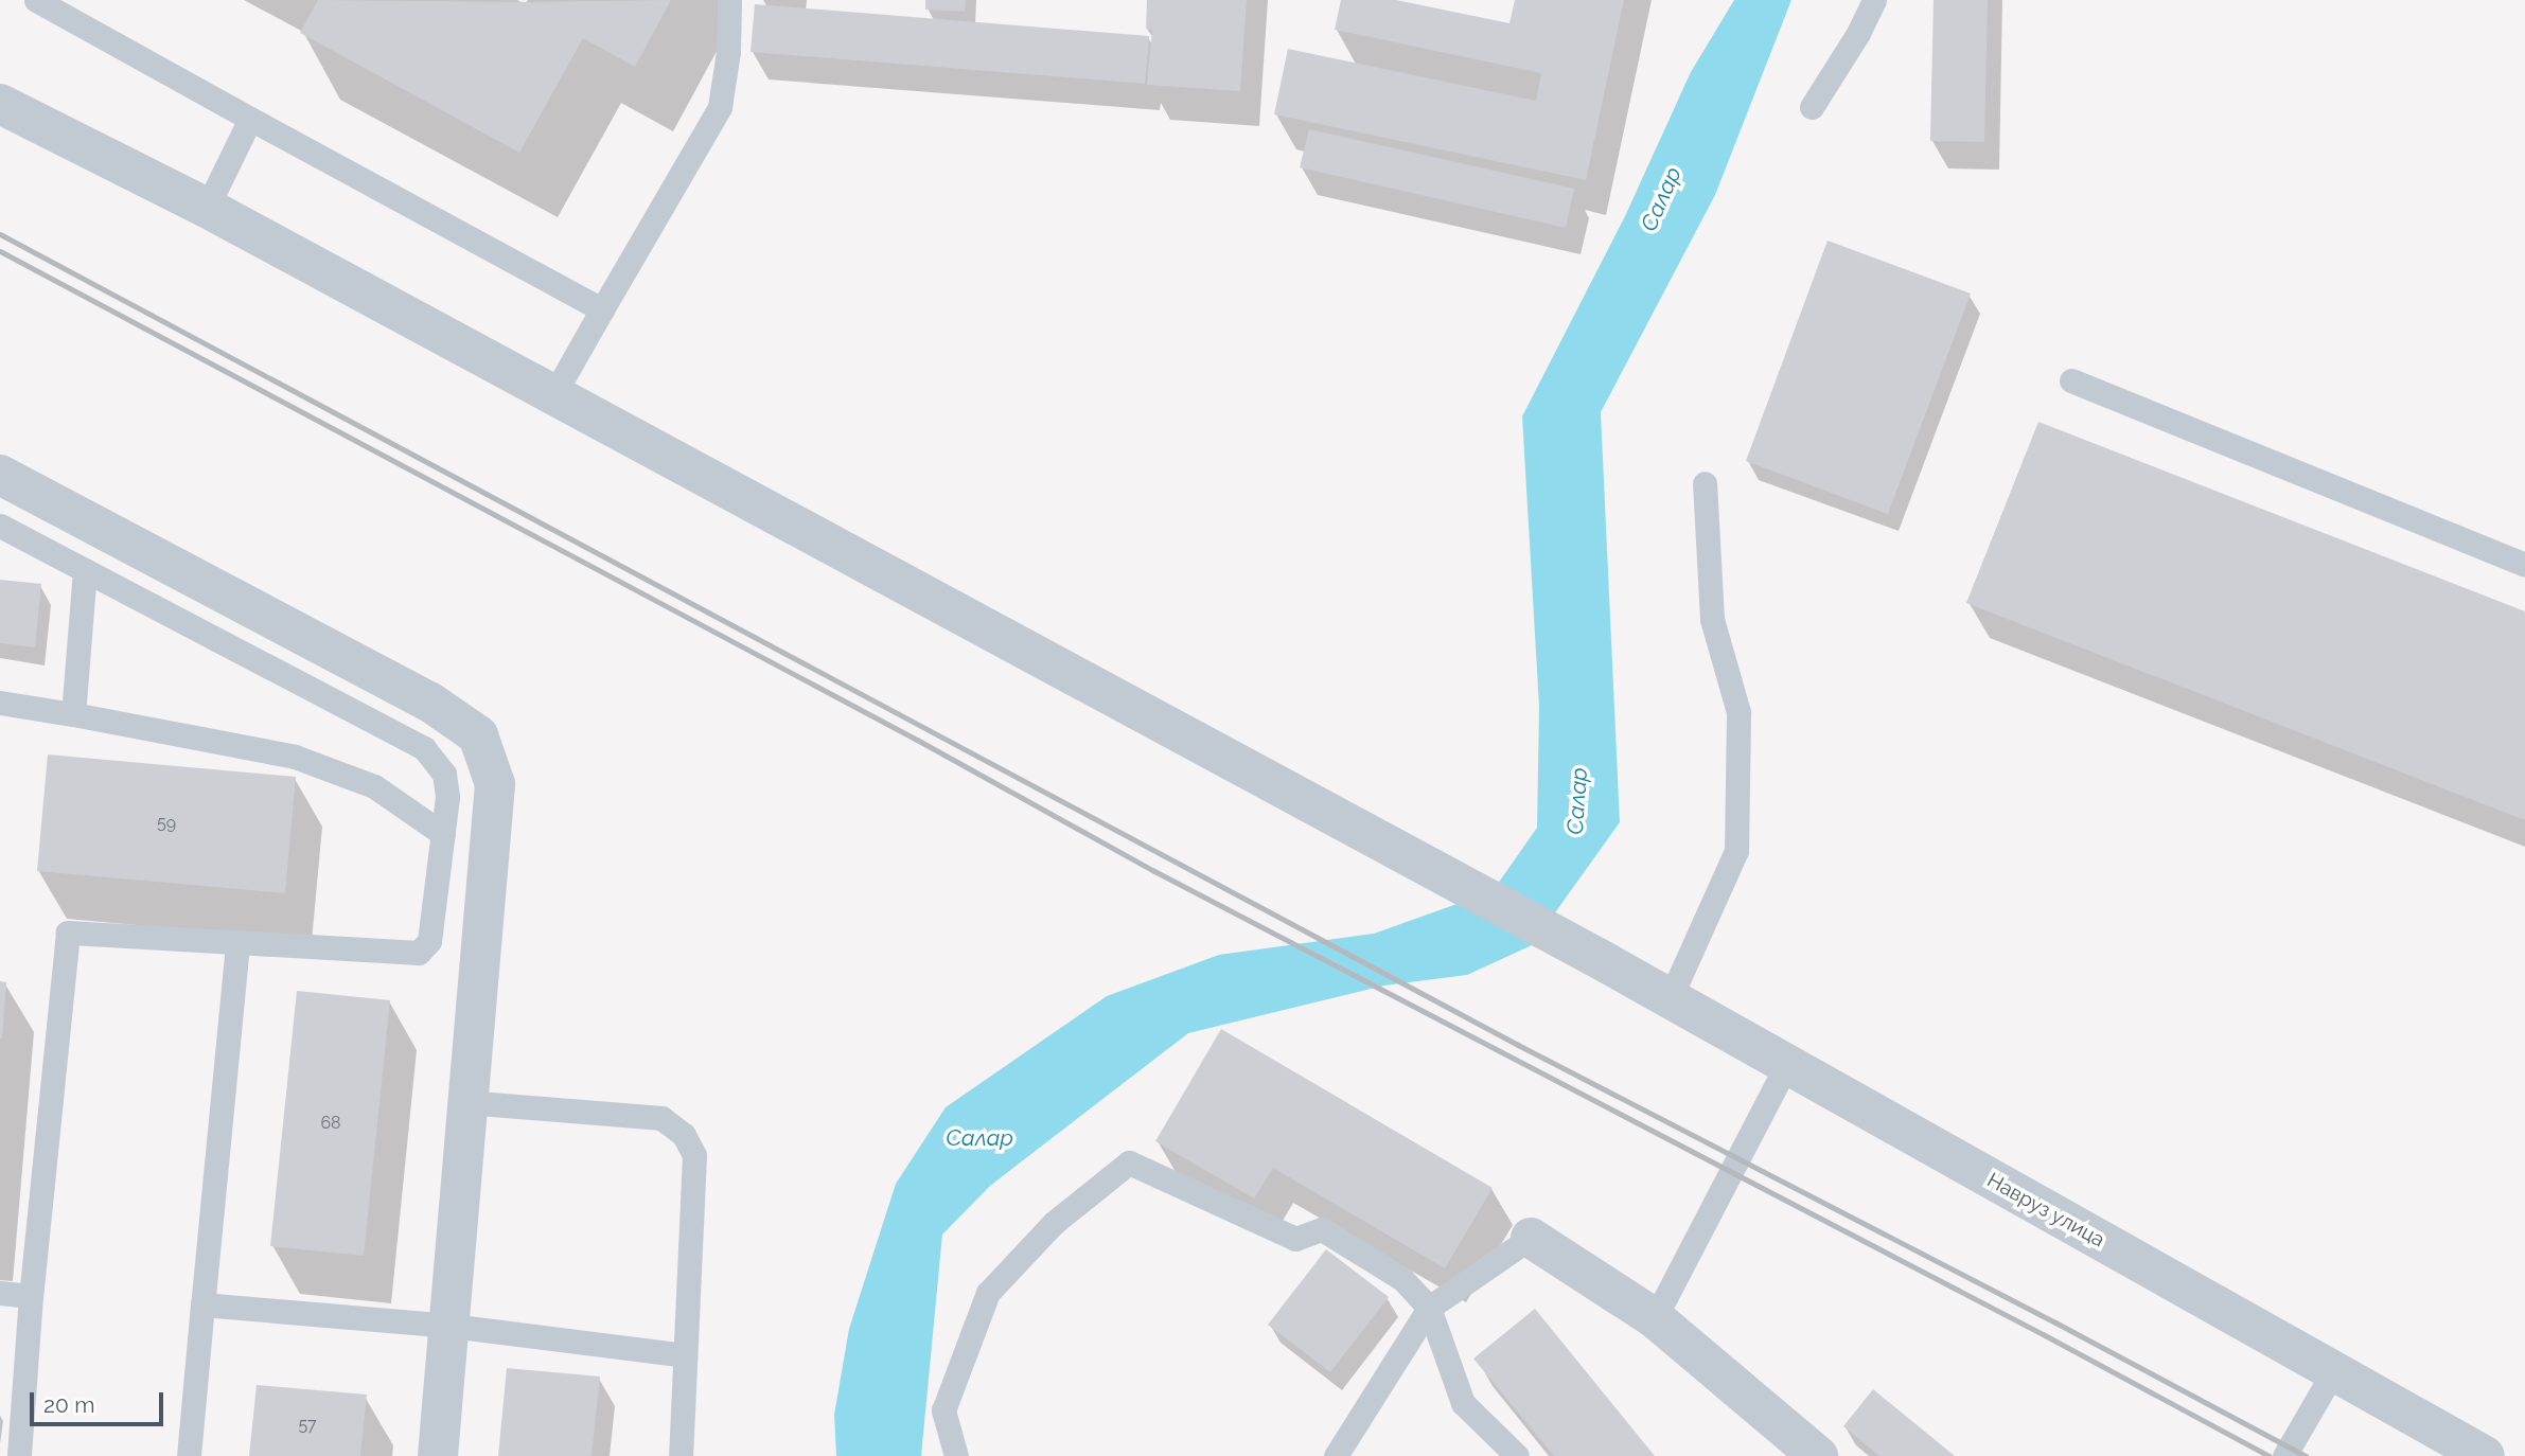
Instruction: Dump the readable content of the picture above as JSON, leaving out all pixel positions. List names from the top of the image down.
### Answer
{
  "streets": {
    "street": ["Навруз улица"]
  },
  "water": ["Салар"],
  "house_numbers": ["59", "68", "57"],
  "scale_bar": "20 m"
}
